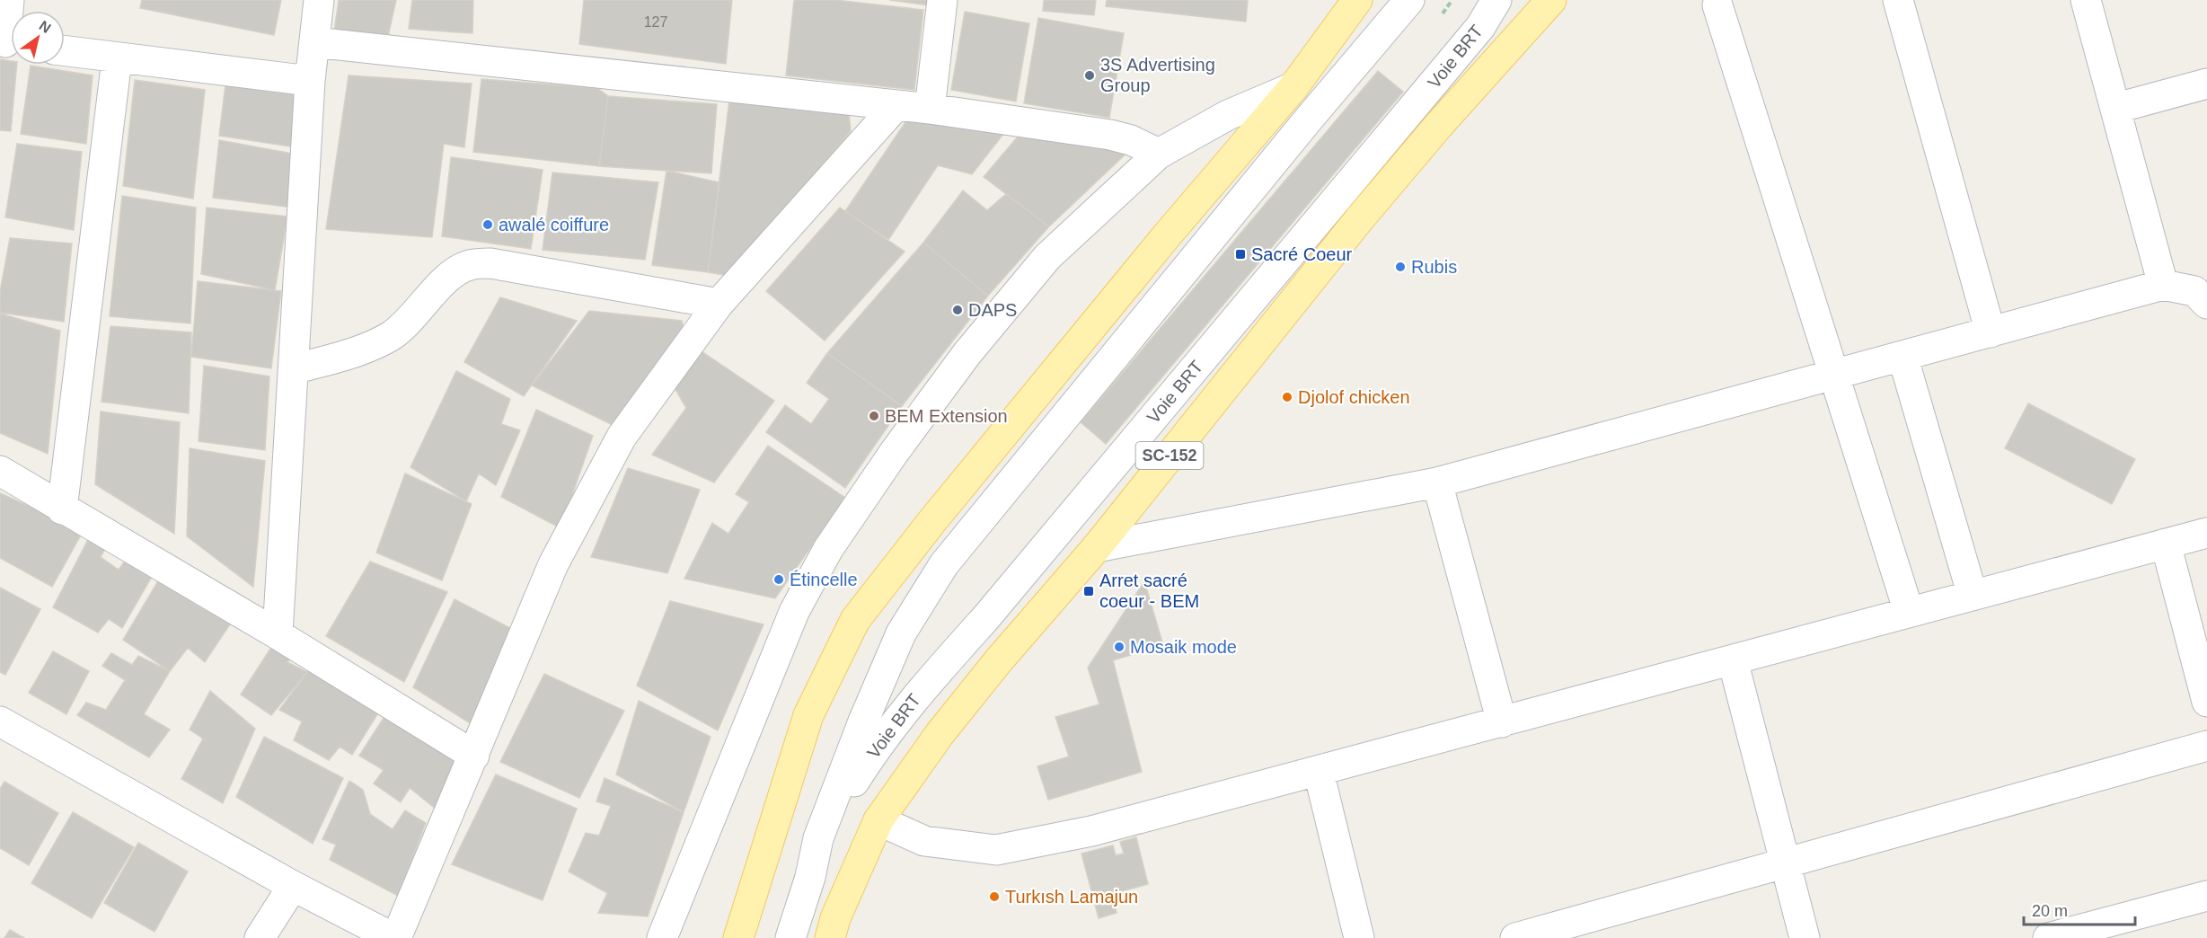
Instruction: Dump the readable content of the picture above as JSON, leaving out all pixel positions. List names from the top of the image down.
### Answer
{
  "streets": {
    "main road": ["SC-152"],
    "street": ["Voie BRT"]
  },
  "places": {
    "other": [
      "3S Advertising Group",
      "awalé coiffure",
      "Rubis",
      "DAPS",
      "Djolof chicken",
      "BEM Extension",
      "Étincelle",
      "Mosaik mode",
      "Turkısh Lamajun"
    ],
    "transit": ["Sacré Coeur", "Arret sacré coeur - BEM"]
  },
  "house_numbers": ["127"],
  "scale_bar": "20 m",
  "north": "top right"
}
